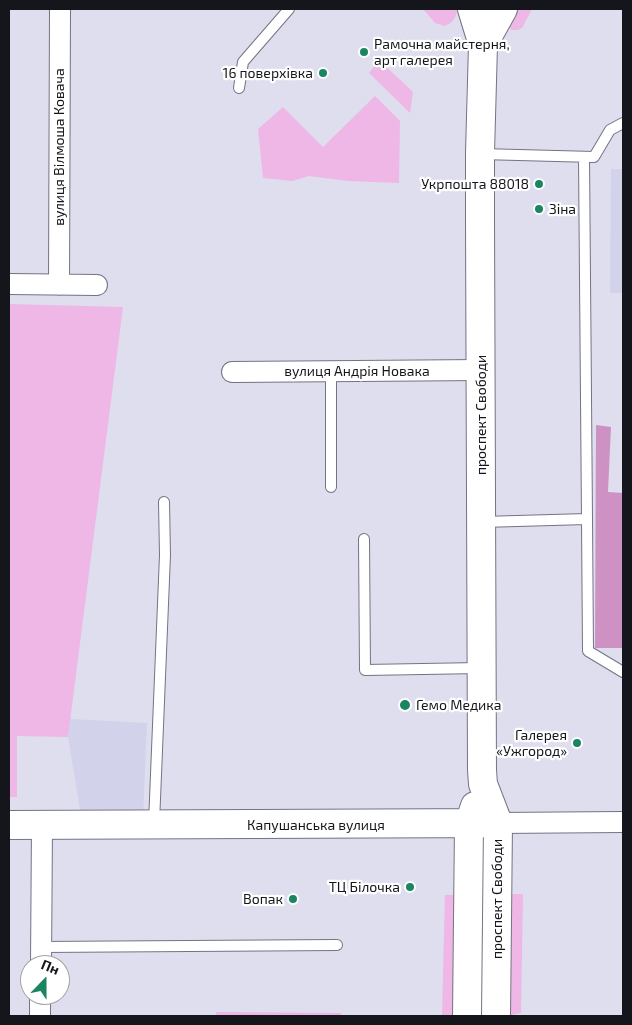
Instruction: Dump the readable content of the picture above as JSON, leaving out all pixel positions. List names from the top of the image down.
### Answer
{
  "streets": {
    "main road": ["проспект Свободи", "Капушанська вулиця"],
    "street": ["вулиця Вілмоша Ковача", "вулиця Андрія Новака"]
  },
  "crossings": [
    ["вулиця Андрія Новака", "проспект Свободи"],
    ["проспект Свободи", "Капушанська вулиця"]
  ],
  "places": [
    "Рамочна майстерня, арт галерея",
    "16 поверхівка",
    "Укрпошта 88018",
    "Зіна",
    "Гемо Медика",
    "Галерея «Ужгород»",
    "ТЦ Білочка",
    "Вопак"
  ],
  "north": "top"
}
